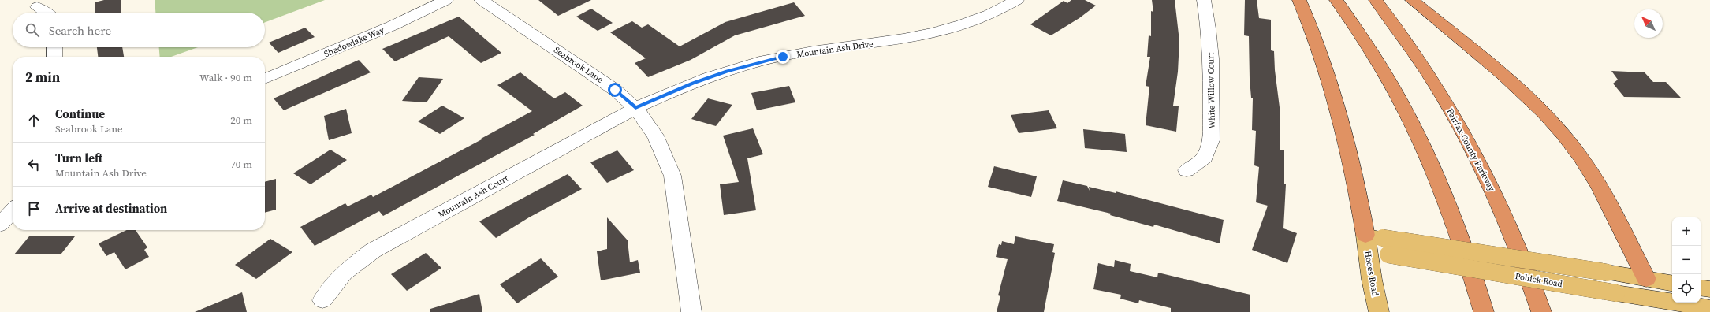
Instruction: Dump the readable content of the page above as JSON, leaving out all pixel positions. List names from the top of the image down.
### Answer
{
  "streets": {
    "highway": ["Fairfax County Parkway"],
    "main road": ["Hooes Road", "Pohick Road"],
    "street": [
      "Shadowlake Way",
      "Mountain Ash Drive",
      "Seabrook Lane",
      "White Willow Court",
      "Mountain Ash Court"
    ]
  },
  "crossings": [
    ["Mountain Ash Drive", "Seabrook Lane"],
    ["Mountain Ash Drive", "Mountain Ash Court"],
    ["Seabrook Lane", "Mountain Ash Court"],
    ["Hooes Road", "Pohick Road"]
  ],
  "north": "top left",
  "page": {
    "search": "Search here",
    "heading": ["2 min", "Walk · 90 m"],
    "list": [
      ["Continue", "Seabrook Lane", "20 m"],
      ["Turn left", "Mountain Ash Drive", "70 m"],
      "Arrive at destination"
    ],
    "map_buttons": ["+", "−"]
  }
}
